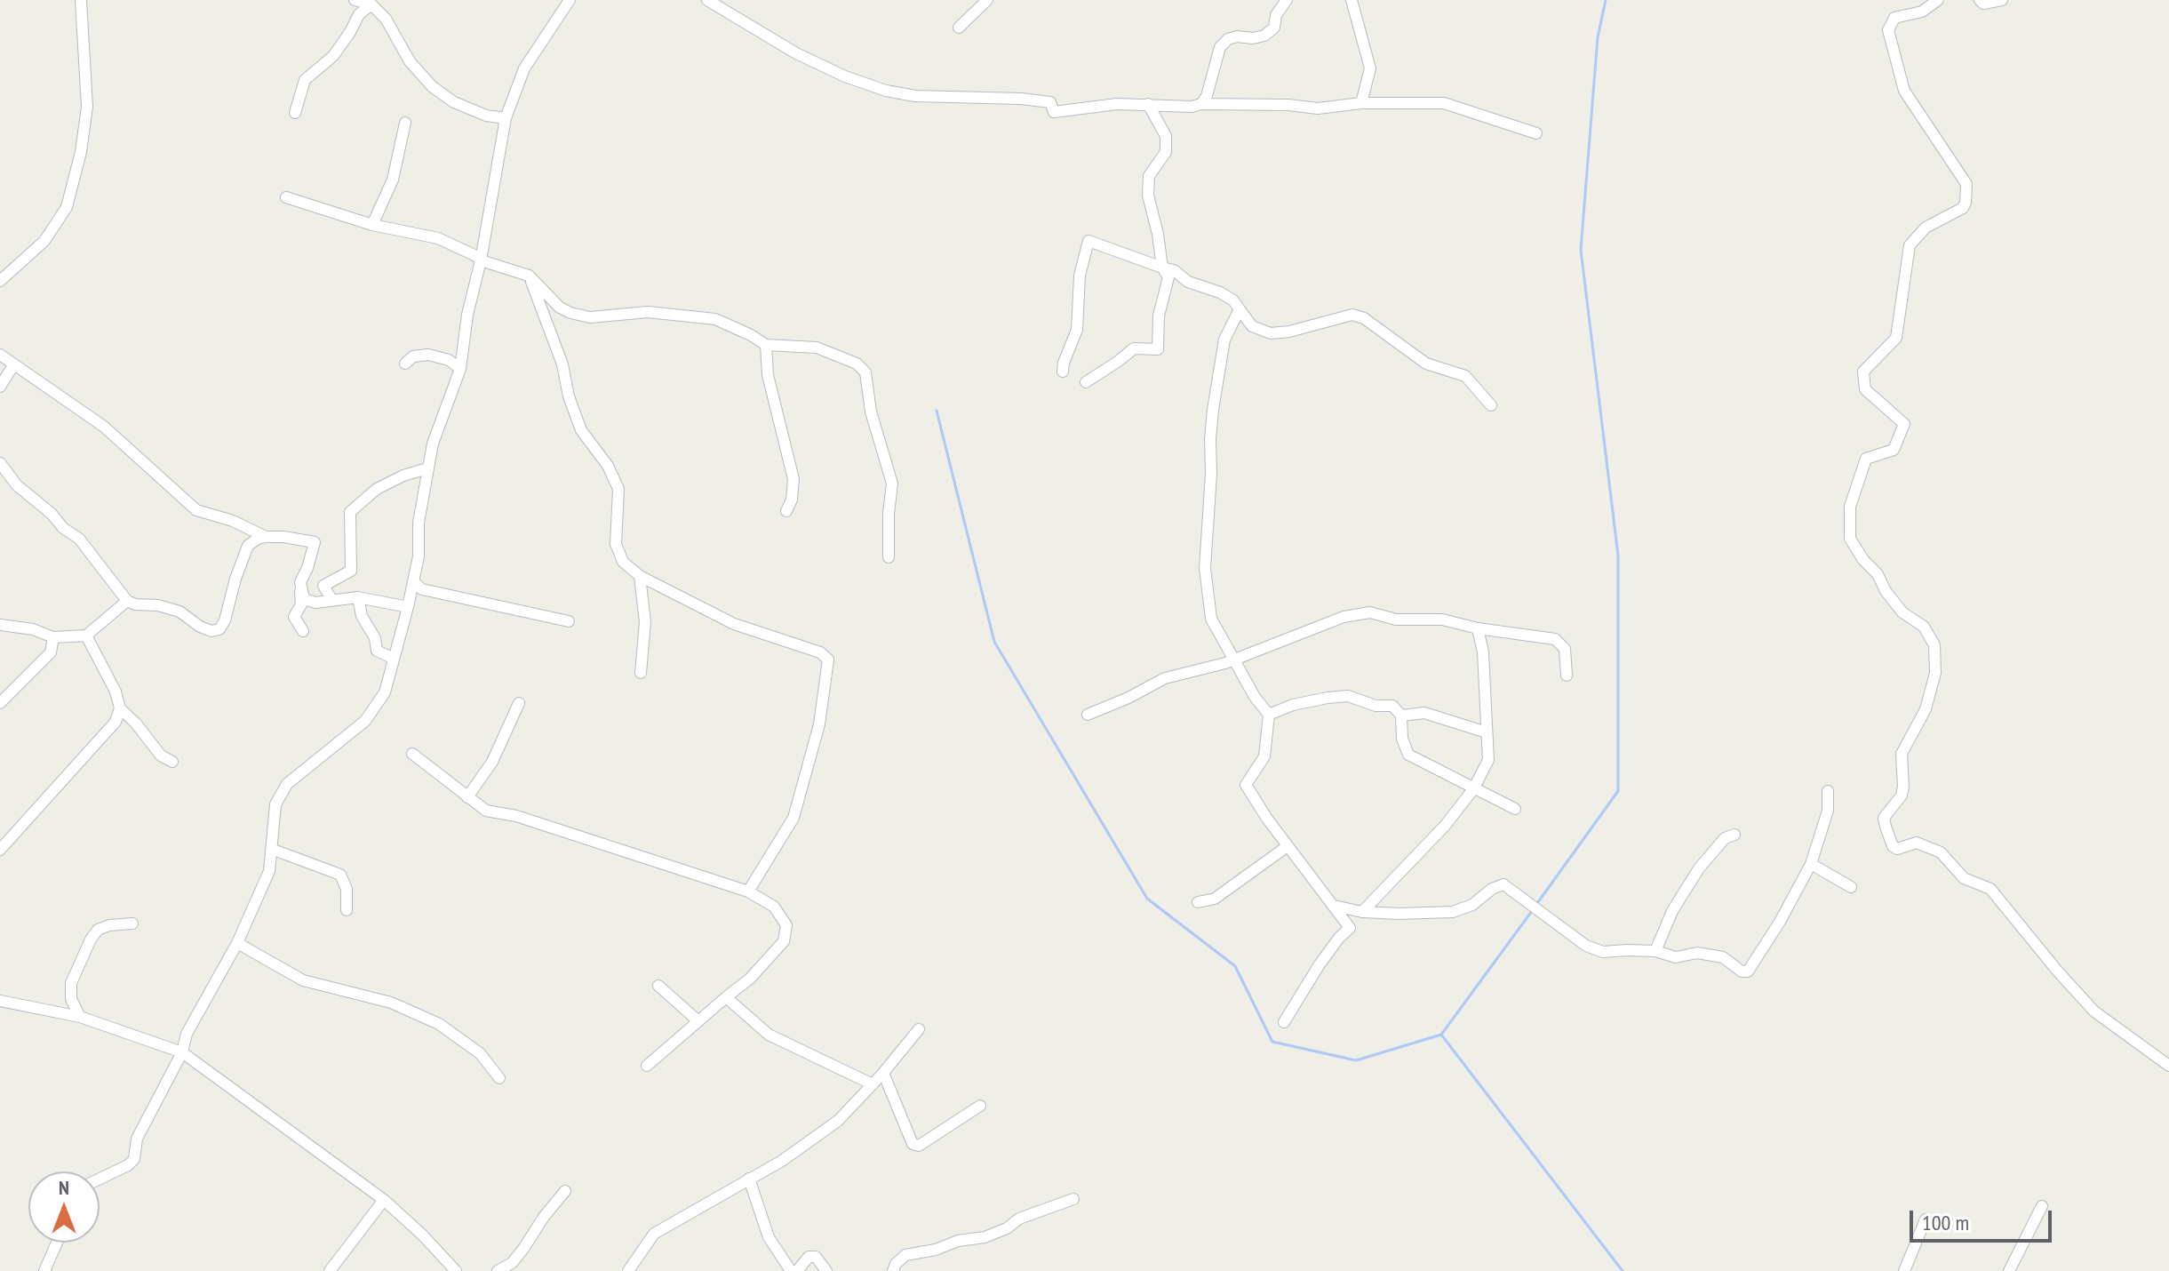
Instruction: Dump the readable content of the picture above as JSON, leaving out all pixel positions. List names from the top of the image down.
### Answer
{
  "scale_bar": "100 m",
  "north": "top"
}
